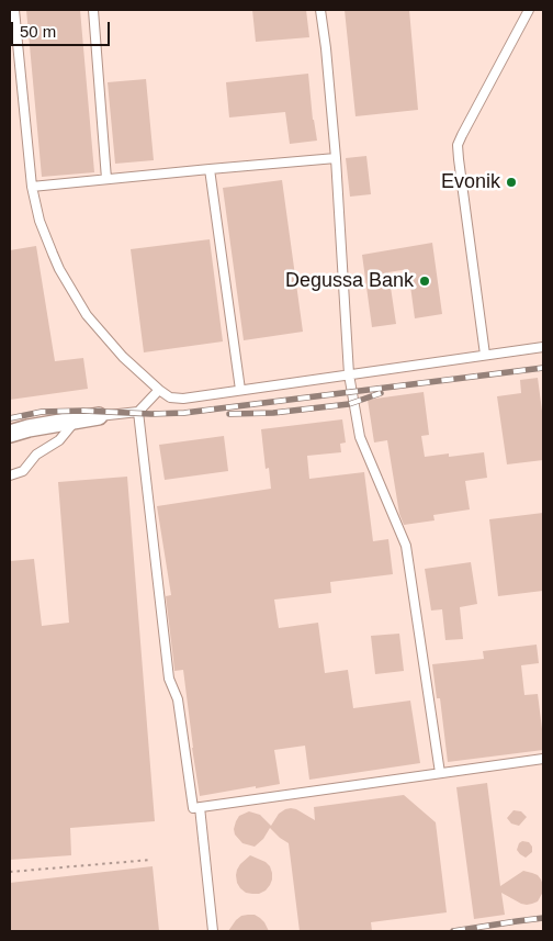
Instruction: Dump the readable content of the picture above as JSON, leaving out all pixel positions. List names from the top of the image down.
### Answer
{
  "places": ["Evonik", "Degussa Bank"],
  "scale_bar": "50 m"
}
